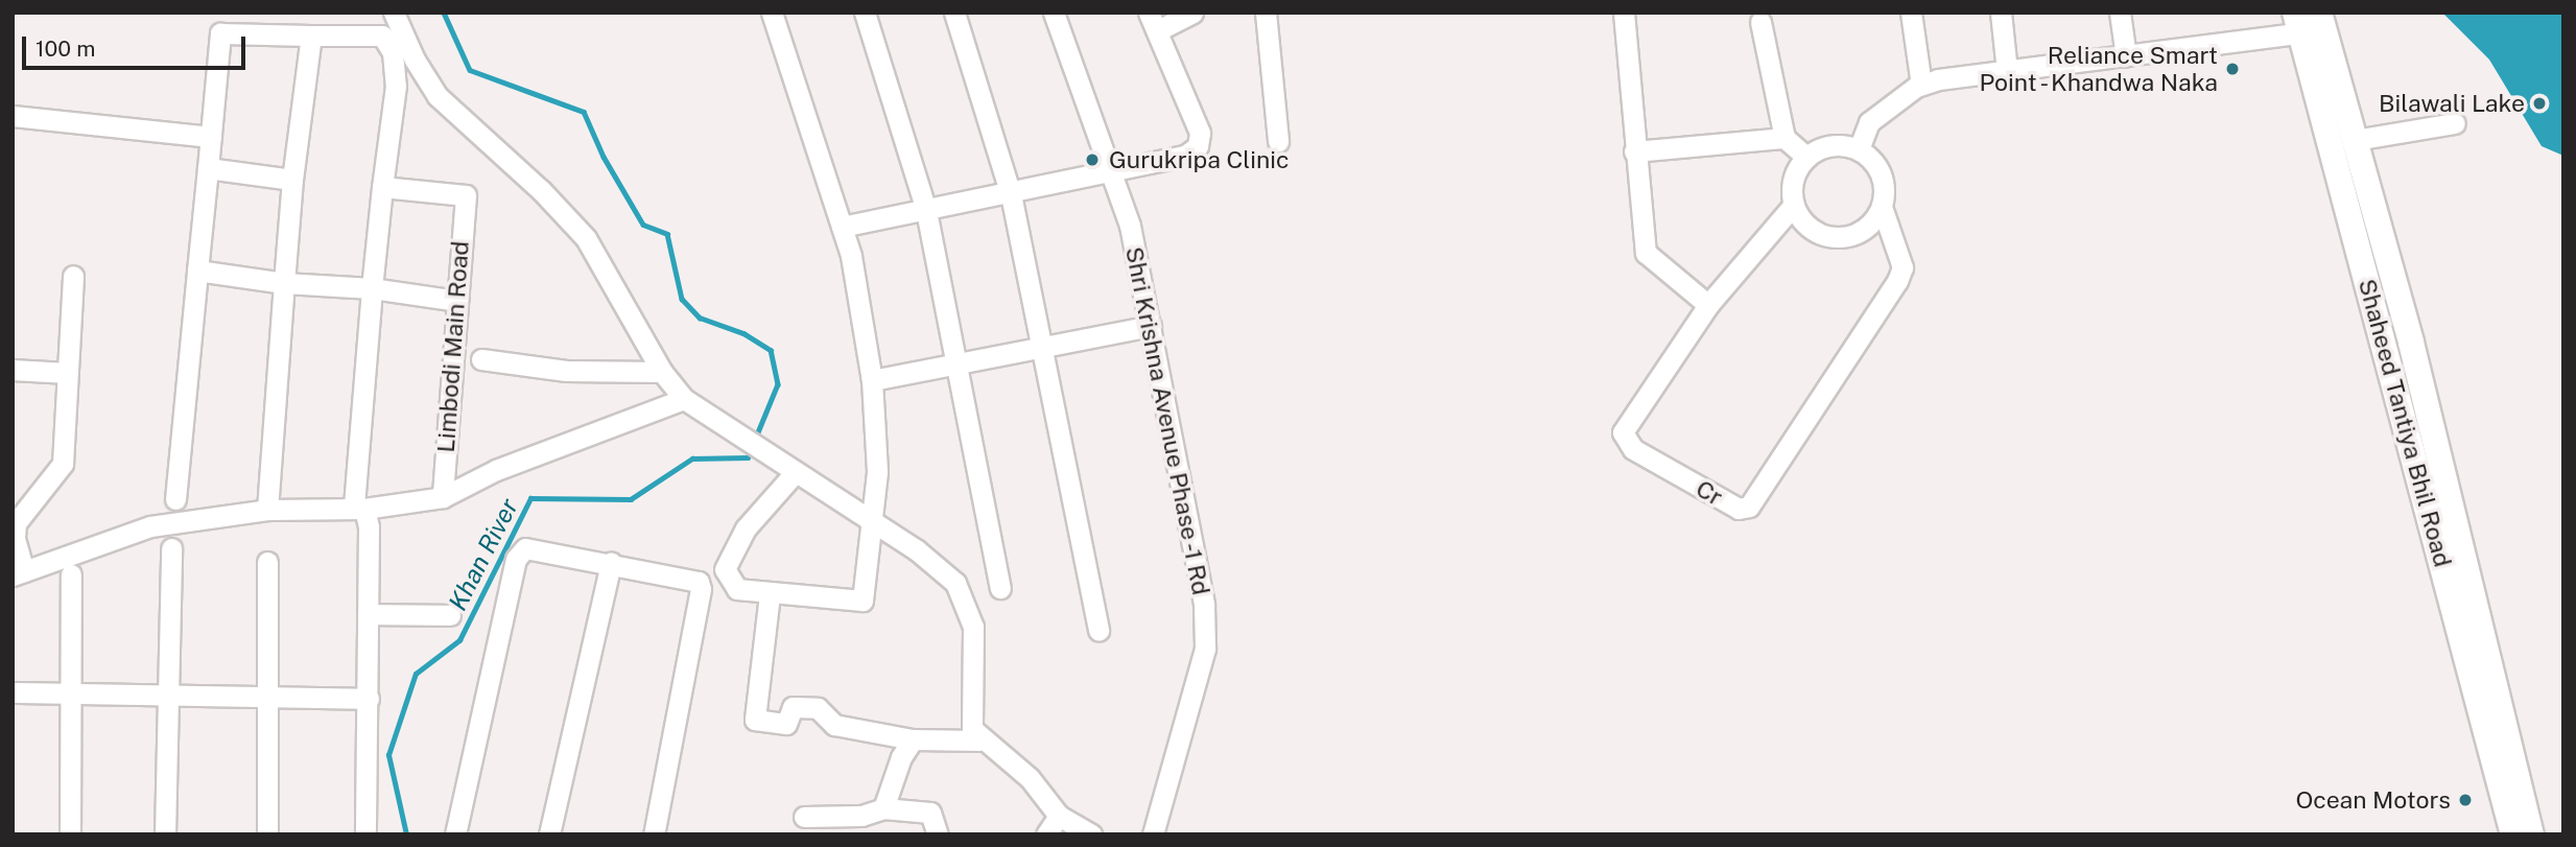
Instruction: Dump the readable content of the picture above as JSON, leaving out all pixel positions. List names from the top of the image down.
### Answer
{
  "streets": {
    "main road": ["Shaheed Tantiya Bhil Road"],
    "street": ["Limbodi Main Road", "Shri Krishna Avenue Phase -1 Rd", "Cr"]
  },
  "water": ["Khan River"],
  "places": [
    "Reliance Smart Point - Khandwa Naka",
    "Bilawali Lake",
    "Gurukripa Clinic",
    "Ocean Motors"
  ],
  "scale_bar": "100 m"
}
